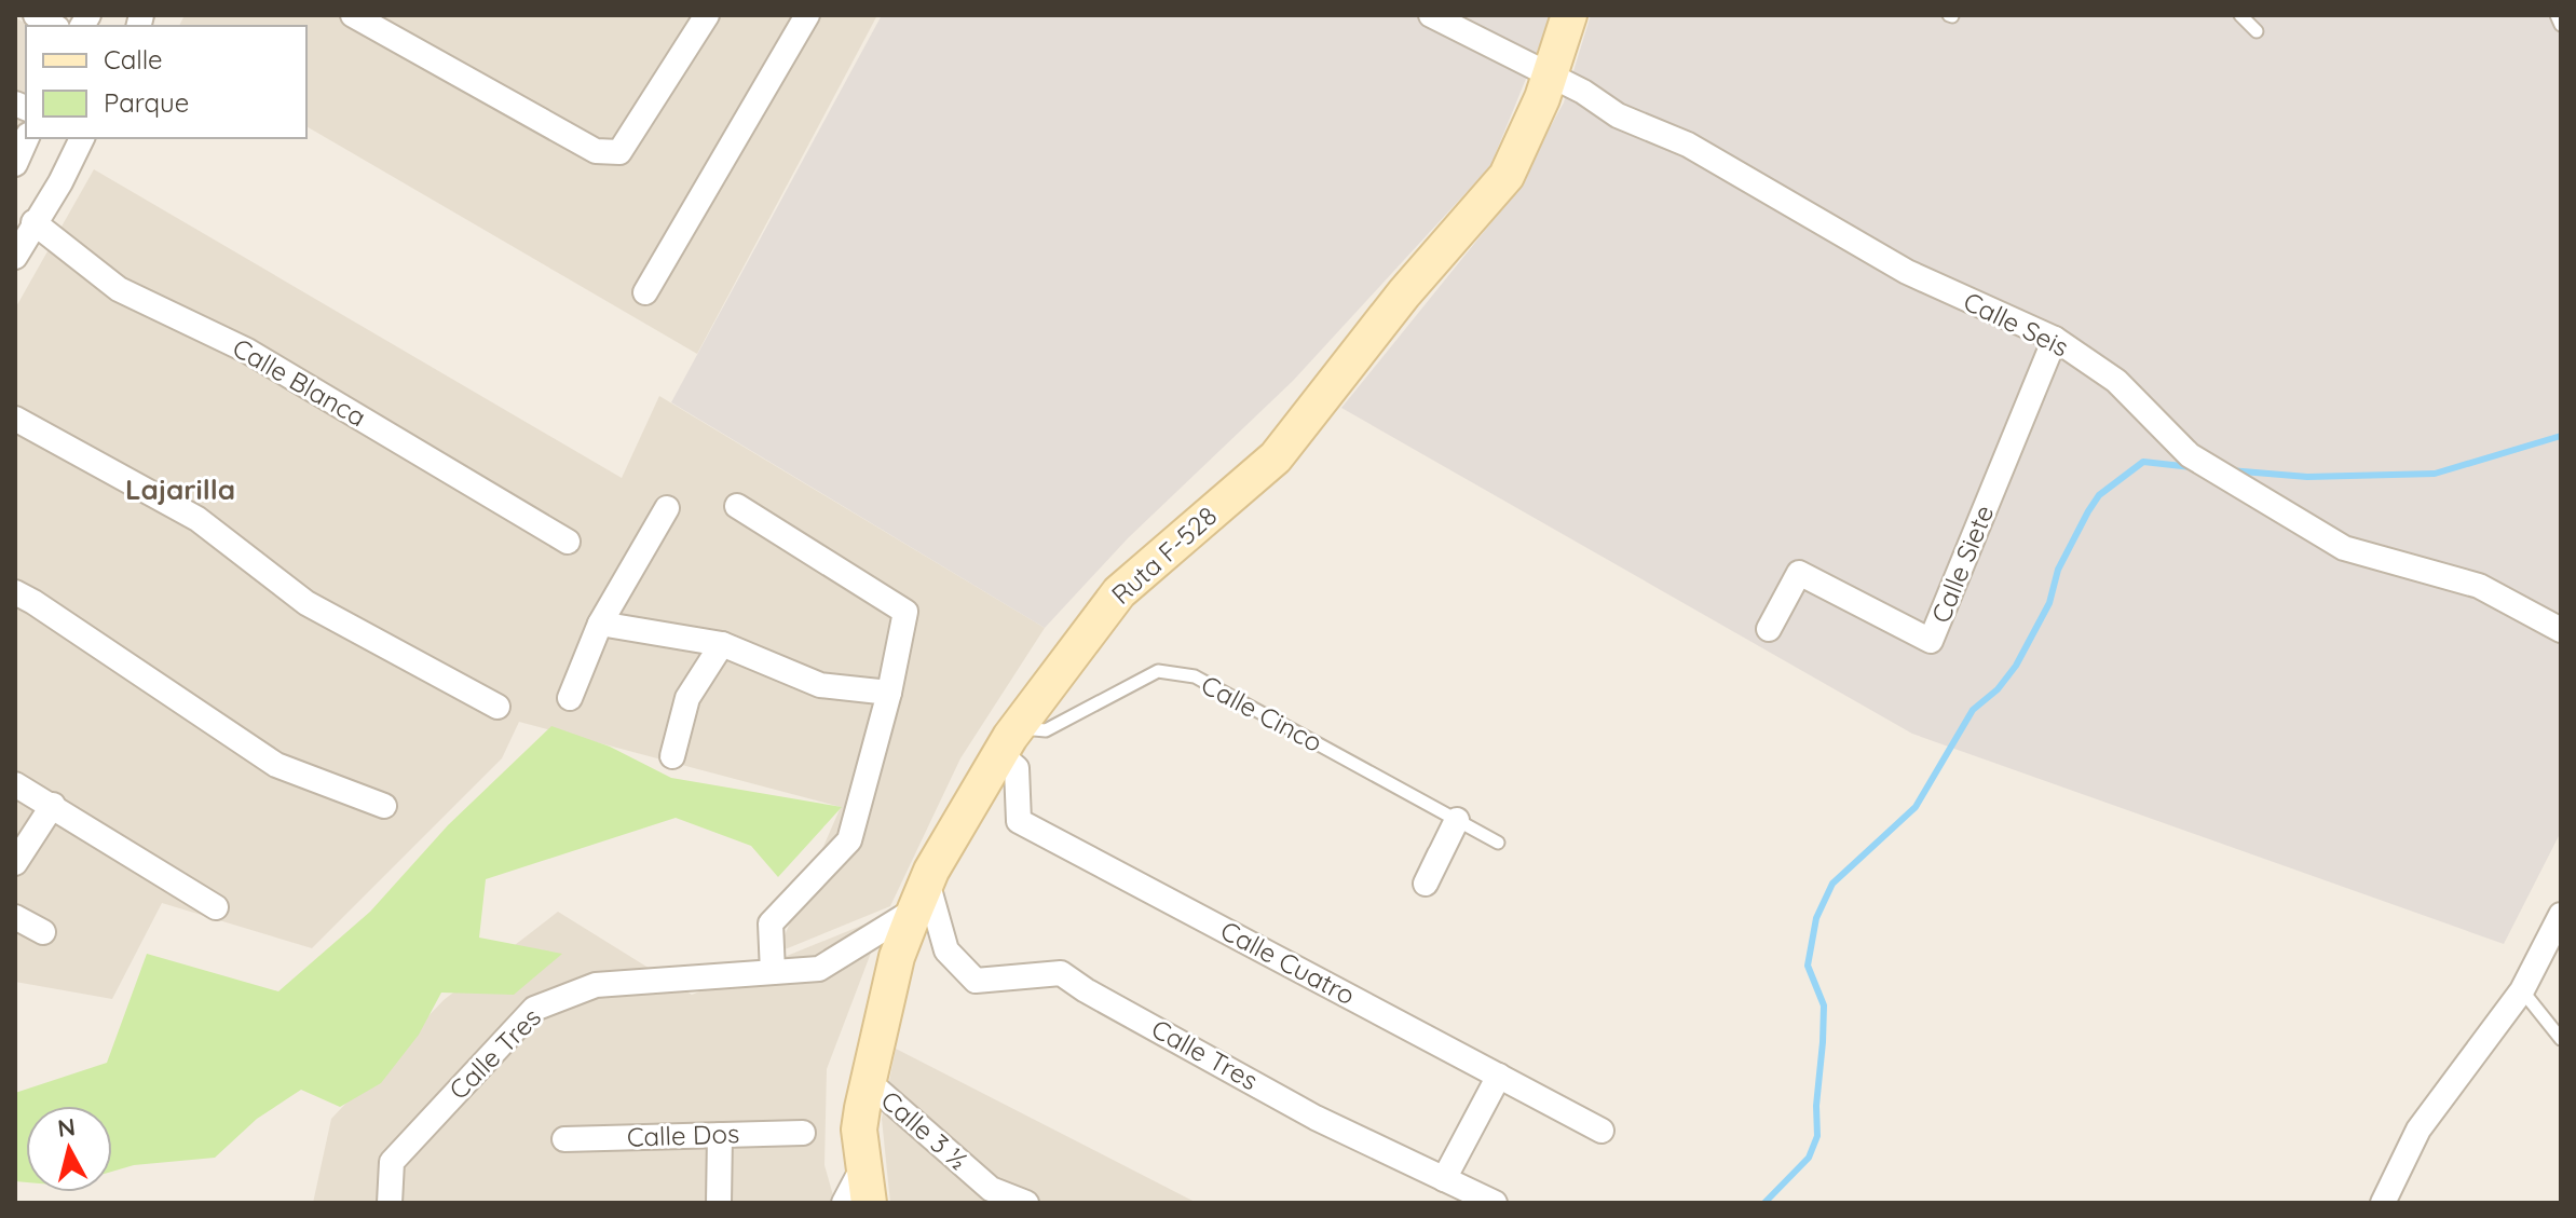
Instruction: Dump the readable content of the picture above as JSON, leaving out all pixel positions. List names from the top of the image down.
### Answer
{
  "streets": {
    "main road": ["Ruta F-528"],
    "street": [
      "Calle Seis",
      "Calle Blanca",
      "Calle Siete",
      "Calle Cuatro",
      "Calle Tres",
      "Calle 3 ½",
      "Calle Dos"
    ],
    "lane": ["Calle Cinco"]
  },
  "crossings": [
    ["Calle Seis", "Ruta F-528"],
    ["Calle Seis", "Calle Siete"],
    ["Ruta F-528", "Calle Cinco"],
    ["Ruta F-528", "Calle Cuatro"],
    ["Ruta F-528", "Calle Tres"],
    ["Ruta F-528", "Calle 3 ½"],
    ["Calle Cinco", "Calle Cuatro"]
  ],
  "districts": ["Lajarilla"],
  "legend": ["Calle", "Parque"],
  "north": "top"
}
